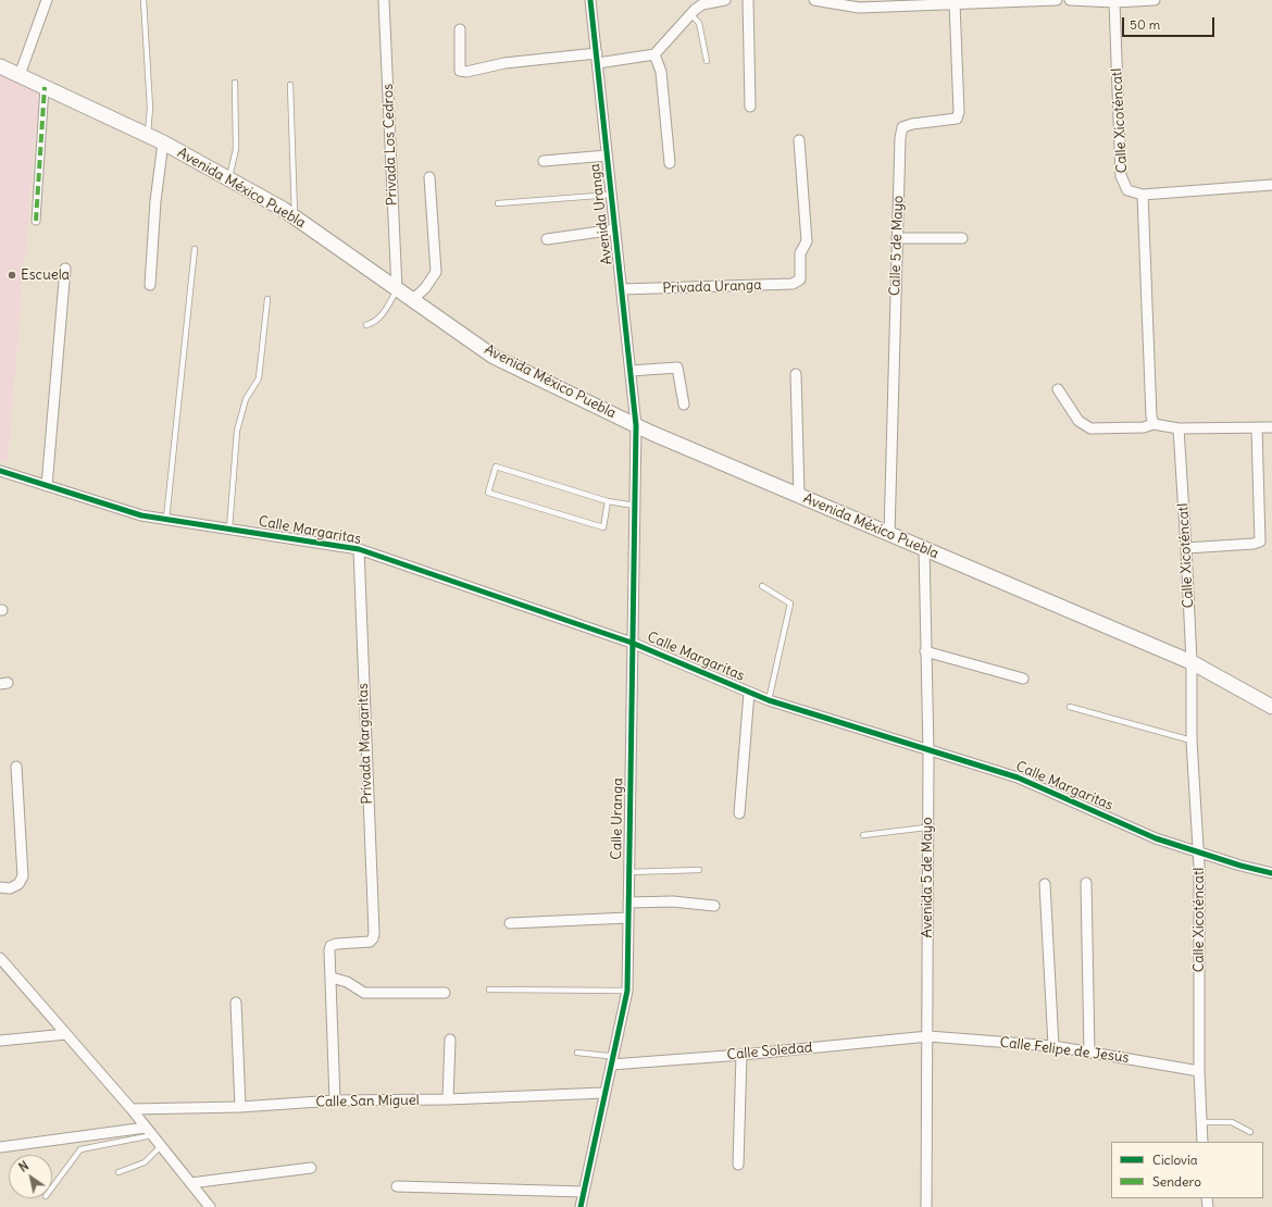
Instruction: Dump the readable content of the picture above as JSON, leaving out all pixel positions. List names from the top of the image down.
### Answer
{
  "streets": {
    "main road": ["Avenida México Puebla"],
    "street": [
      "Calle Xicoténcatl",
      "Privada Los Cedros",
      "Avenida Uranga",
      "Calle 5 de Mayo",
      "Privada Uranga",
      "Calle Margaritas",
      "Privada Margaritas",
      "Calle Uranga",
      "Avenida 5 de Mayo",
      "Calle Felipe de Jesús",
      "Calle Soledad",
      "Calle San Miguel"
    ]
  },
  "crossings": [
    ["Calle Xicoténcatl", "Avenida México Puebla"],
    ["Calle Xicoténcatl", "Calle Margaritas"],
    ["Calle Xicoténcatl", "Calle Felipe de Jesús"],
    ["Privada Los Cedros", "Avenida México Puebla"],
    ["Avenida México Puebla", "Avenida Uranga"],
    ["Avenida México Puebla", "Calle 5 de Mayo"],
    ["Avenida México Puebla", "Calle Uranga"],
    ["Avenida México Puebla", "Avenida 5 de Mayo"],
    ["Avenida Uranga", "Privada Uranga"],
    ["Avenida Uranga", "Calle Uranga"],
    ["Calle Margaritas", "Privada Margaritas"],
    ["Calle Margaritas", "Calle Uranga"],
    ["Calle Margaritas", "Avenida 5 de Mayo"],
    ["Calle Uranga", "Calle Soledad"],
    ["Calle Uranga", "Calle San Miguel"],
    ["Avenida 5 de Mayo", "Calle Felipe de Jesús"],
    ["Avenida 5 de Mayo", "Calle Soledad"],
    ["Calle Felipe de Jesús", "Calle Soledad"]
  ],
  "places": ["Escuela"],
  "legend": ["Ciclovía", "Sendero"],
  "scale_bar": "50 m",
  "north": "top left"
}
